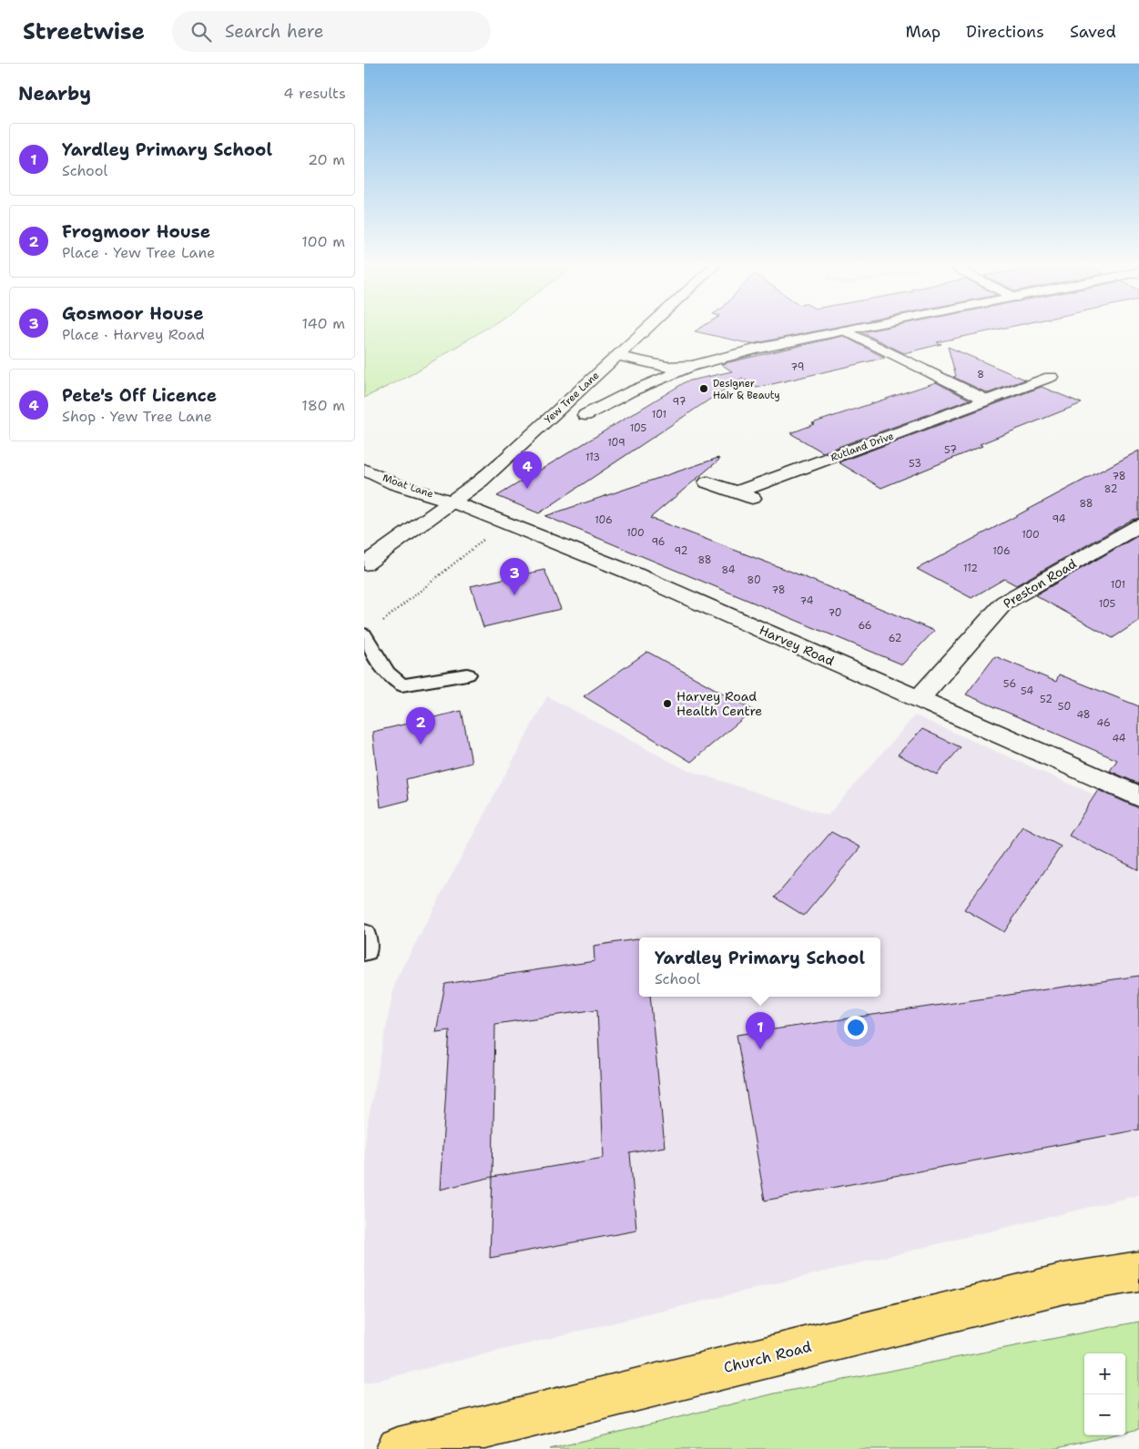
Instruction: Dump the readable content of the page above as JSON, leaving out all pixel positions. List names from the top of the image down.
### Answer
{
  "streets": {
    "main road": ["Church Road"],
    "street": [
      "Yew Tree Lane",
      "Rutland Drive",
      "Moat Lane",
      "Preston Road",
      "Harvey Road"
    ]
  },
  "crossings": [
    ["Yew Tree Lane", "Moat Lane"],
    ["Yew Tree Lane", "Harvey Road"],
    ["Moat Lane", "Harvey Road"],
    ["Preston Road", "Harvey Road"]
  ],
  "places": ["Designer Hair & Beauty", "Harvey Road Health Centre"],
  "house_numbers": [
    "79",
    "8",
    "97",
    "101",
    "105",
    "109",
    "57",
    "113",
    "53",
    "78",
    "82",
    "88",
    "94",
    "106",
    "100",
    "100",
    "96",
    "92",
    "106",
    "88",
    "112",
    "84",
    "80",
    "101",
    "78",
    "74",
    "105",
    "70",
    "66",
    "62",
    "56",
    "54",
    "52",
    "50",
    "48",
    "46",
    "44"
  ],
  "page": {
    "header": "Streetwise",
    "search": "Search here",
    "nav": ["Map", "Directions", "Saved"],
    "heading": ["Nearby", "4 results"],
    "list": [
      {
        "mark": "1",
        "name": "Yardley Primary School",
        "note": "School",
        "value": "20 m"
      },
      {
        "mark": "2",
        "name": "Frogmoor House",
        "note": "Place · Yew Tree Lane",
        "value": "100 m"
      },
      {
        "mark": "3",
        "name": "Gosmoor House",
        "note": "Place · Harvey Road",
        "value": "140 m"
      },
      {
        "mark": "4",
        "name": "Pete's Off Licence",
        "note": "Shop · Yew Tree Lane",
        "value": "180 m"
      }
    ],
    "pins": [
      "4",
      "3",
      "2",
      "1"
    ],
    "popup": ["Yardley Primary School", "School"],
    "map_buttons": ["+", "−"]
  }
}
